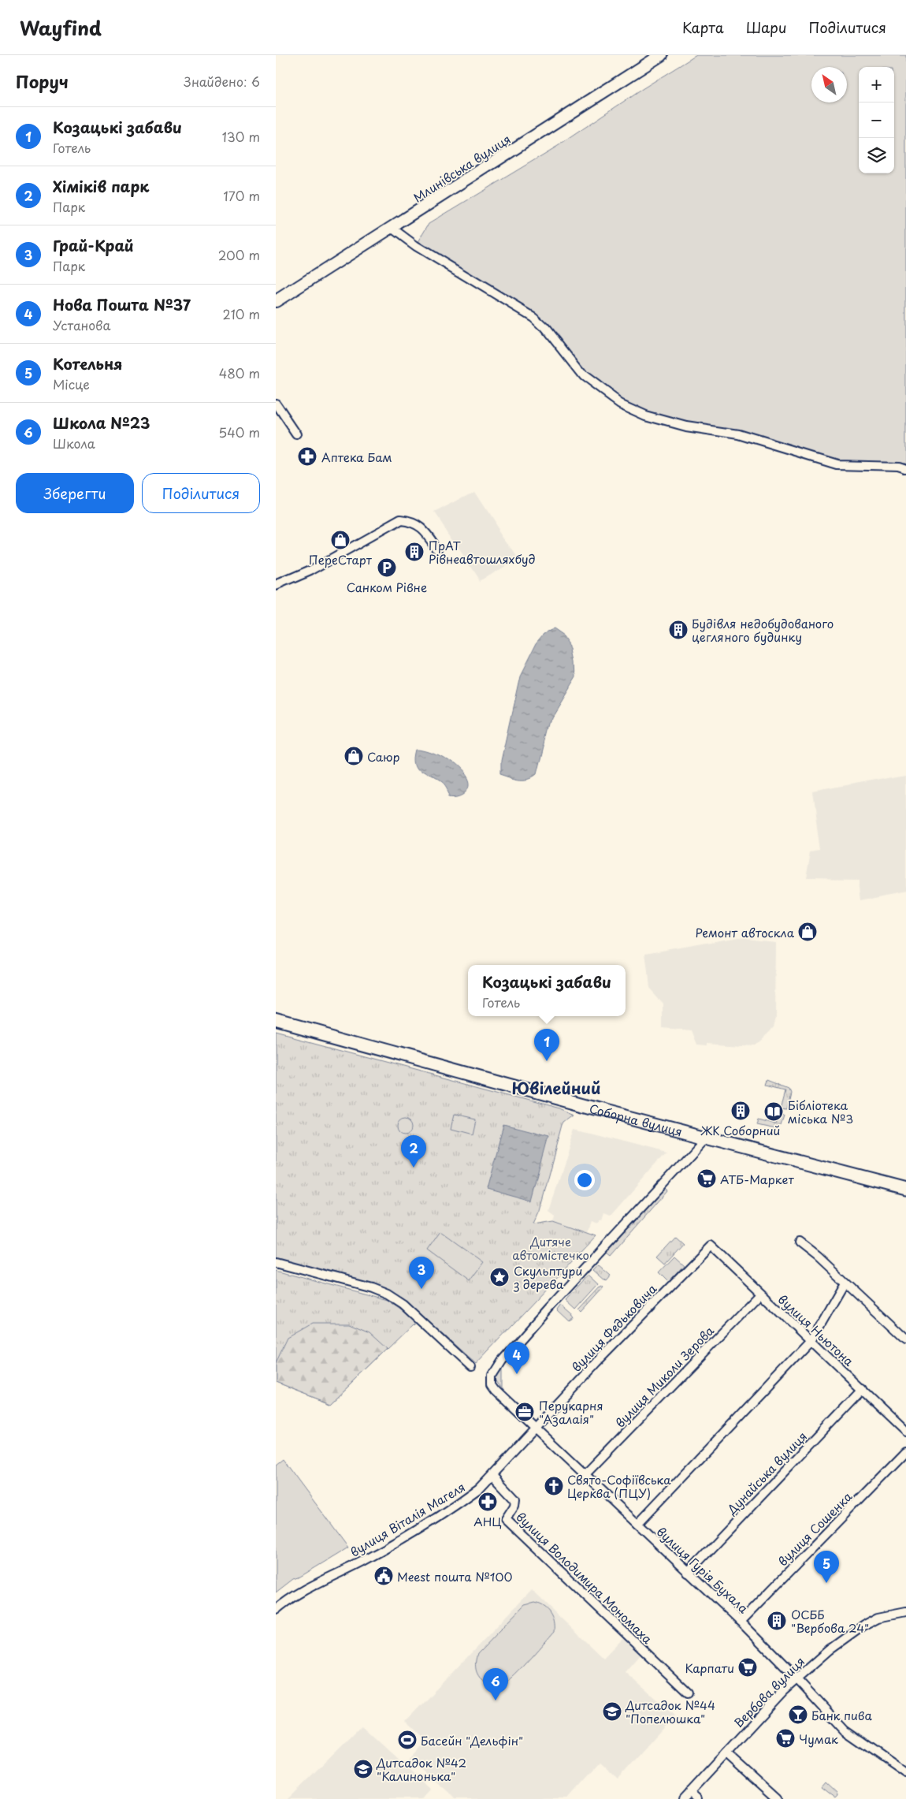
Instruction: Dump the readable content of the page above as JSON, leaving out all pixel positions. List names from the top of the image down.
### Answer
{
  "streets": {
    "main road": ["Млинівська вулиця", "Соборна вулиця"],
    "street": [
      "вулиця Федьковича",
      "вулиця Ньютона",
      "вулиця Миколи Зерова",
      "Дунайська вулиця",
      "вулиця Віталія Магеля",
      "вулиця Сошенка",
      "вулиця Гурія Бухала",
      "вулиця Володимира Мономаха",
      "Вербова вулиця"
    ]
  },
  "crossings": [
    ["Соборна вулиця", "вулиця Гурія Бухала"],
    ["вулиця Федьковича", "вулиця Ньютона"],
    ["вулиця Федьковича", "вулиця Віталія Магеля"],
    ["вулиця Федьковича", "вулиця Гурія Бухала"],
    ["вулиця Ньютона", "вулиця Миколи Зерова"],
    ["вулиця Ньютона", "Дунайська вулиця"],
    ["вулиця Миколи Зерова", "вулиця Гурія Бухала"],
    ["Дунайська вулиця", "вулиця Гурія Бухала"],
    ["вулиця Віталія Магеля", "вулиця Гурія Бухала"],
    ["вулиця Віталія Магеля", "вулиця Володимира Мономаха"],
    ["вулиця Сошенка", "вулиця Гурія Бухала"],
    ["вулиця Гурія Бухала", "Вербова вулиця"]
  ],
  "districts": ["Ювілейний"],
  "parks": ["Дитяче автомістечко"],
  "places": {
    "pharmacy": ["Аптека Бам", "АНЦ"],
    "shop": ["ПереСтарт", "Саюр", "Ремонт автоскла"],
    "building": [
      "ПрАТ Рівнеавтошляхбуд",
      "Будівля недобудованого цегляного будинку",
      "ЖК Соборний",
      "ОСББ \"Вербова 24\""
    ],
    "parking": ["Санком Рівне"],
    "library": ["Бібліотека міська №3"],
    "supermarket": ["АТБ-Маркет", "Карпати", "Чумак"],
    "place": ["Скульптури з дерева"],
    "office": ["Перукарня \"Азалаія\""],
    "church": ["Свято-Софіївська Церква (ПЦУ)"],
    "public building": ["Meest пошта №100"],
    "school or university": ["Дитсадок №44 \"Попелюшка\"", "Дитсадок №42 \"Калинонька\""],
    "bar": ["Банк пива"],
    "sports": ["Басейн \"Дельфін\""]
  },
  "north": "top left",
  "page": {
    "header": "Wayfind",
    "nav": ["Карта", "Шари", "Поділитися"],
    "heading": ["Поруч", "Знайдено: 6"],
    "map_buttons": ["+", "−"],
    "list": [
      {
        "mark": "1",
        "name": "Козацькі забави",
        "note": "Готель",
        "value": "130 m"
      },
      {
        "mark": "2",
        "name": "Хіміків парк",
        "note": "Парк",
        "value": "170 m"
      },
      {
        "mark": "3",
        "name": "Грай-Край",
        "note": "Парк",
        "value": "200 m"
      },
      {
        "mark": "4",
        "name": "Нова Пошта №37",
        "note": "Установа",
        "value": "210 m"
      },
      {
        "mark": "5",
        "name": "Котельня",
        "note": "Місце",
        "value": "480 m"
      },
      {
        "mark": "6",
        "name": "Школа №23",
        "note": "Школа",
        "value": "540 m"
      }
    ],
    "buttons": ["Зберегти", "Поділитися"],
    "popup": ["Козацькі забави", "Готель"],
    "pins": [
      "1",
      "2",
      "3",
      "4",
      "5",
      "6"
    ]
  }
}
